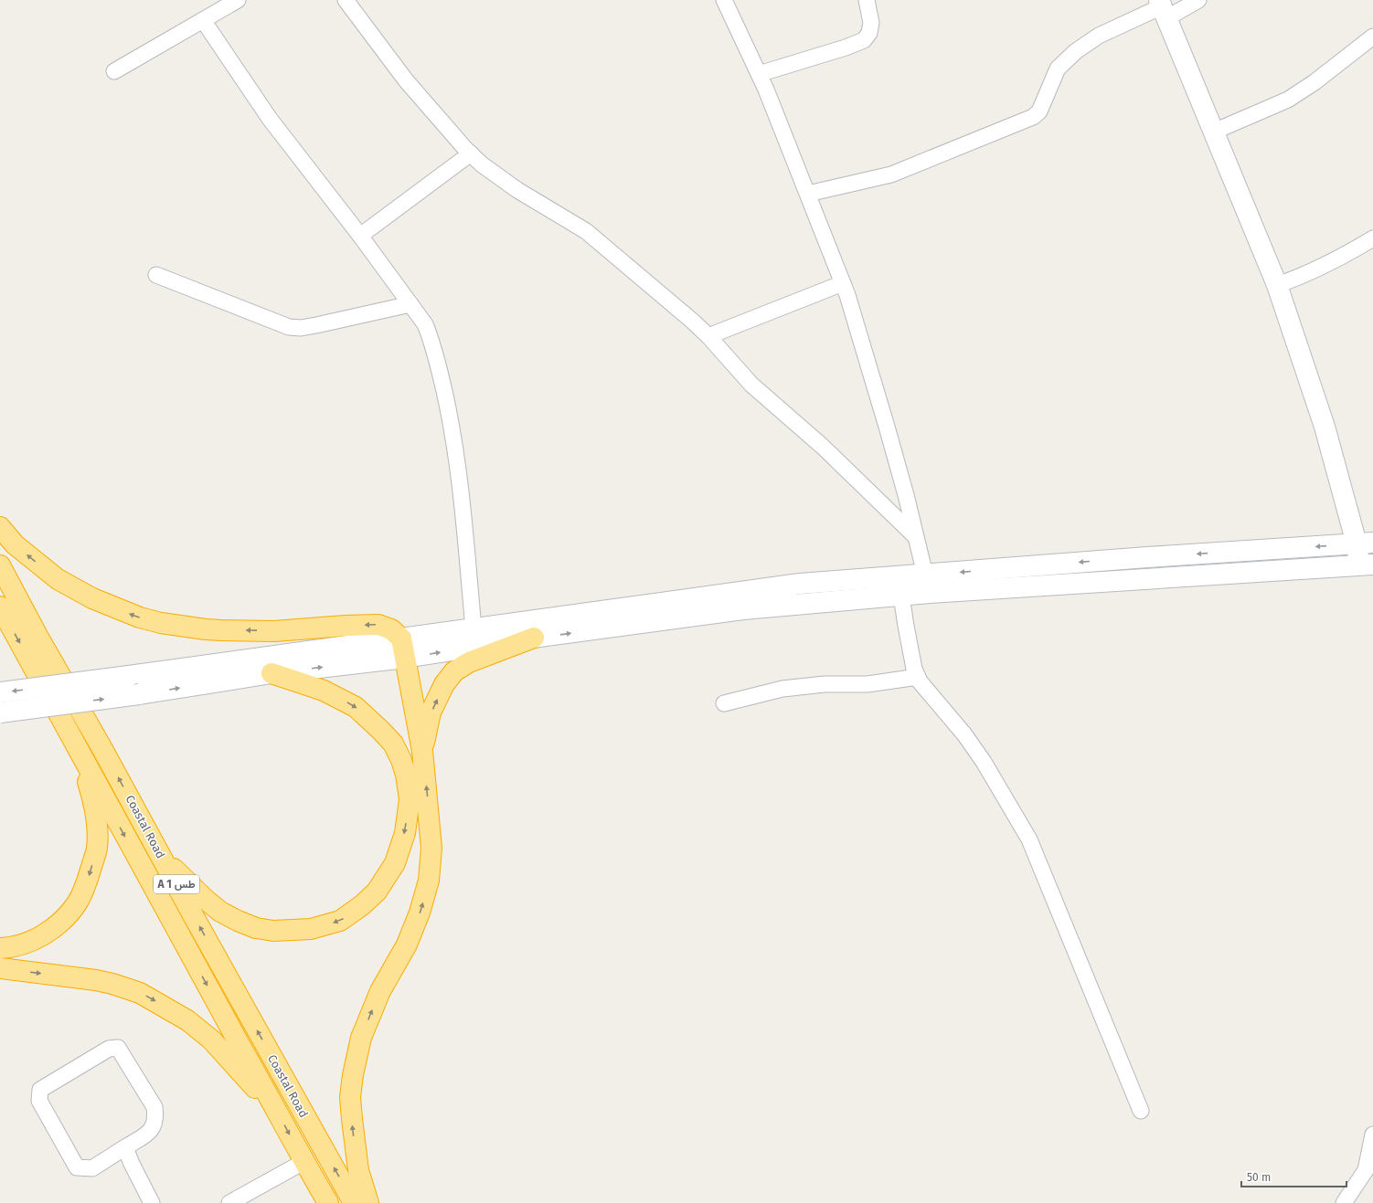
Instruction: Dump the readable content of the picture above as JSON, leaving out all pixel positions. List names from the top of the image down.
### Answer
{
  "streets": {
    "highway": ["Coastal Road", "A 1 طس"]
  },
  "scale_bar": "50 m"
}
